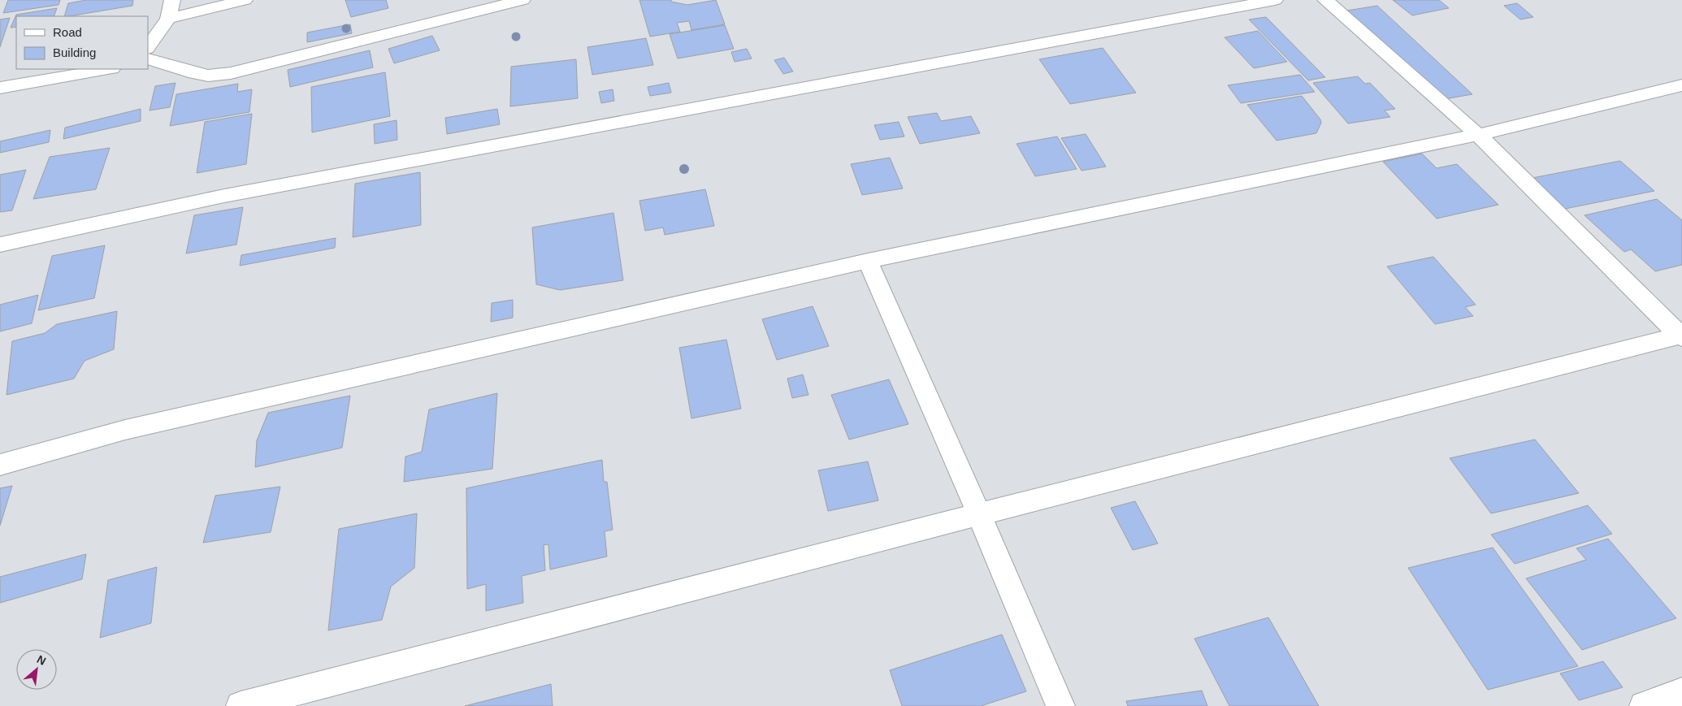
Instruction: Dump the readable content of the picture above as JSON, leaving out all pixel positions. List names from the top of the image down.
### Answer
{
  "legend": ["Road", "Building"],
  "north": "top right"
}
